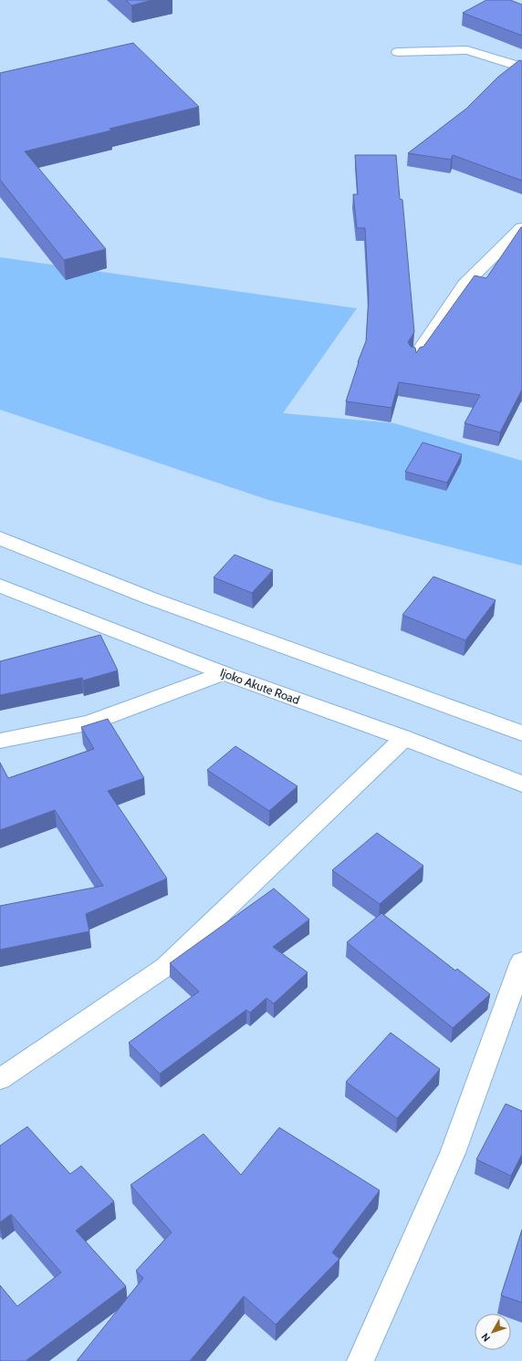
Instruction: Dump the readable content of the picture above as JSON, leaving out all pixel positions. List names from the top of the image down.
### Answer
{
  "streets": {
    "street": ["Ijoko Akute Road"]
  },
  "north": "bottom left"
}
